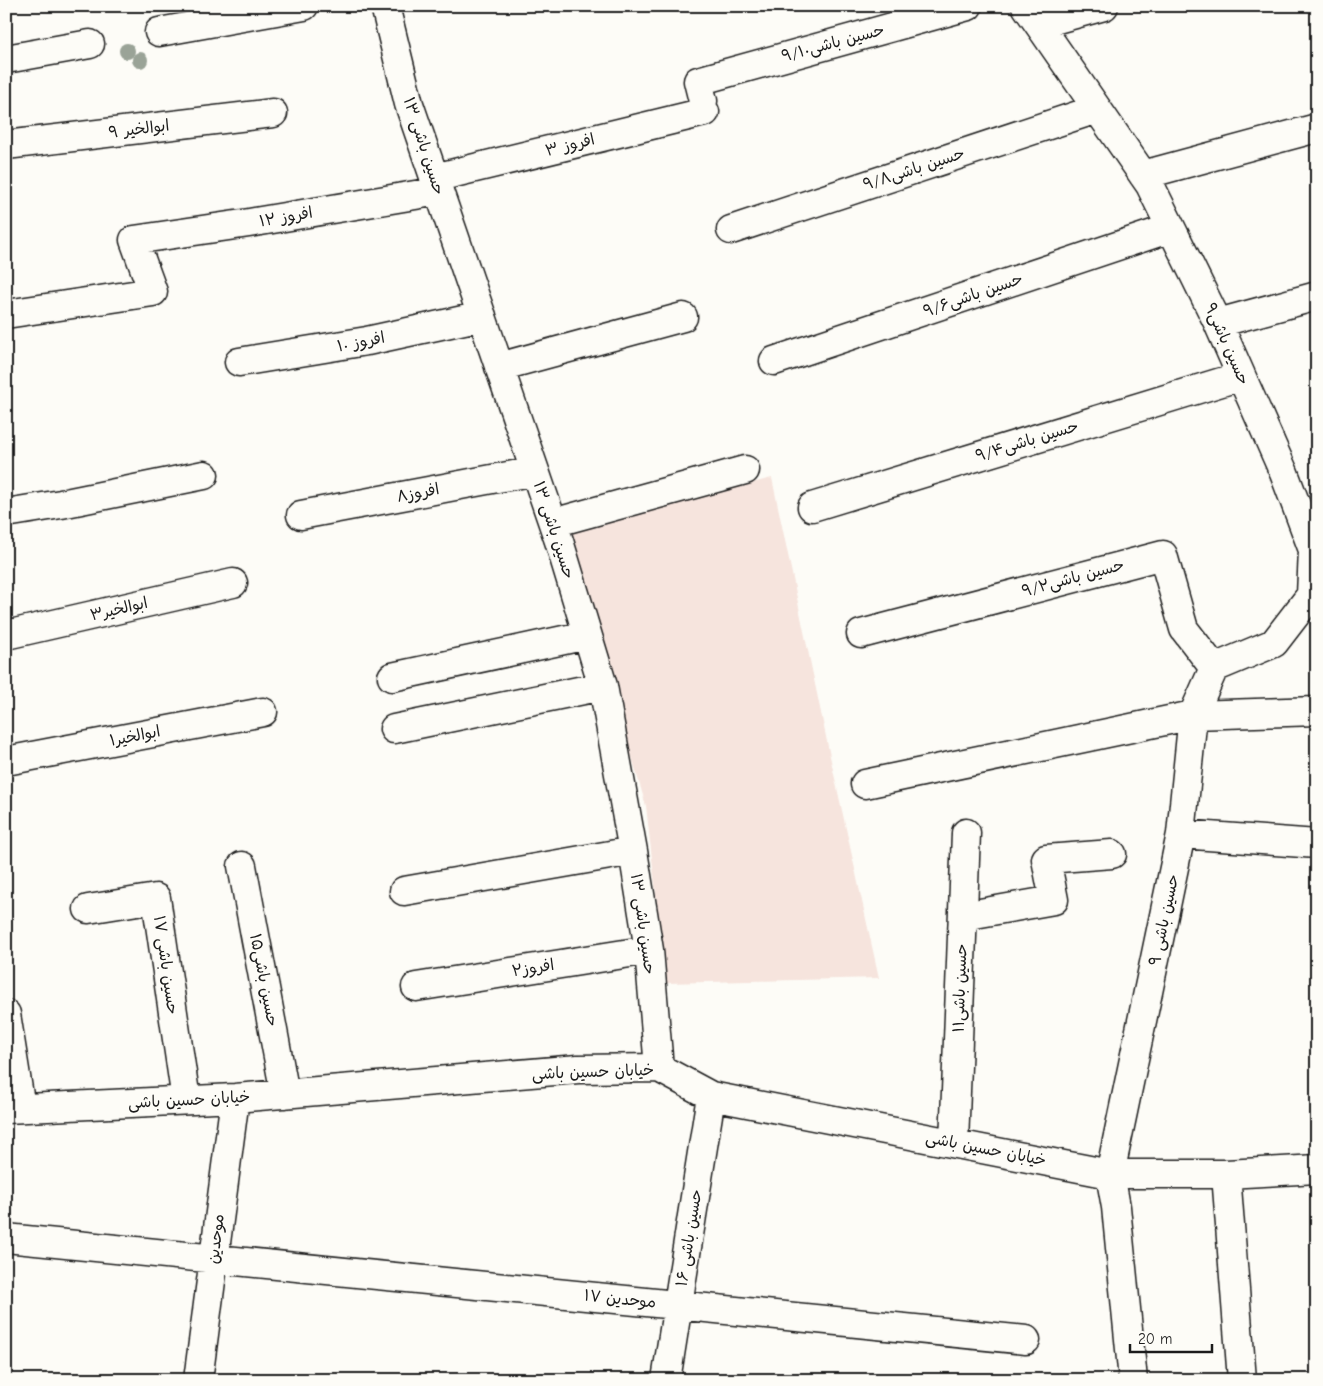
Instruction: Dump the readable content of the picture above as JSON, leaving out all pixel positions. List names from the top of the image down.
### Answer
{
  "streets": {
    "street": [
      "حسین باشی۹/۱۰",
      "ابوالخیر ۹",
      "افروز ۳",
      "حسین باشی ۱۳",
      "حسین باشی۹/۸",
      "افروز ۱۲",
      "حسین باشی۹/۶",
      "افروز ۱۰",
      "حسین باشی۹",
      "حسین باشی۹/۴",
      "افروز۸",
      "حسین باشی۹/۲",
      "ابوالخیر۳",
      "ابوالخیر۱",
      "حسین باشی ۹",
      "حسین باشی ۱۷",
      "افروز۲",
      "حسین باشی۱۵",
      "حسین باشی۱۱",
      "خیابان حسین باشی",
      "حسین باشی ۱۶",
      "موحدین",
      "موحدین ۱۷"
    ]
  },
  "crossings": [
    ["حسین باشی۹/۱۰", "افروز ۳"],
    ["افروز ۳", "حسین باشی ۱۳"],
    ["افروز ۳", "افروز ۱۲"],
    ["حسین باشی ۱۳", "افروز ۱۲"],
    ["حسین باشی ۱۳", "افروز ۱۰"],
    ["حسین باشی ۱۳", "افروز۸"],
    ["حسین باشی ۱۳", "افروز۲"],
    ["حسین باشی ۱۳", "خیابان حسین باشی"],
    ["حسین باشی۹/۸", "حسین باشی۹"],
    ["حسین باشی۹/۶", "حسین باشی۹"],
    ["حسین باشی۹", "حسین باشی۹/۴"],
    ["حسین باشی۹", "حسین باشی۹/۲"],
    ["حسین باشی۹", "حسین باشی ۹"],
    ["حسین باشی۹/۲", "حسین باشی ۹"],
    ["حسین باشی ۹", "خیابان حسین باشی"],
    ["حسین باشی ۱۷", "خیابان حسین باشی"],
    ["حسین باشی۱۵", "خیابان حسین باشی"],
    ["حسین باشی۱۱", "خیابان حسین باشی"],
    ["خیابان حسین باشی", "حسین باشی ۱۶"],
    ["خیابان حسین باشی", "موحدین"],
    ["حسین باشی ۱۶", "موحدین ۱۷"],
    ["موحدین", "موحدین ۱۷"]
  ],
  "scale_bar": "20 m"
}
